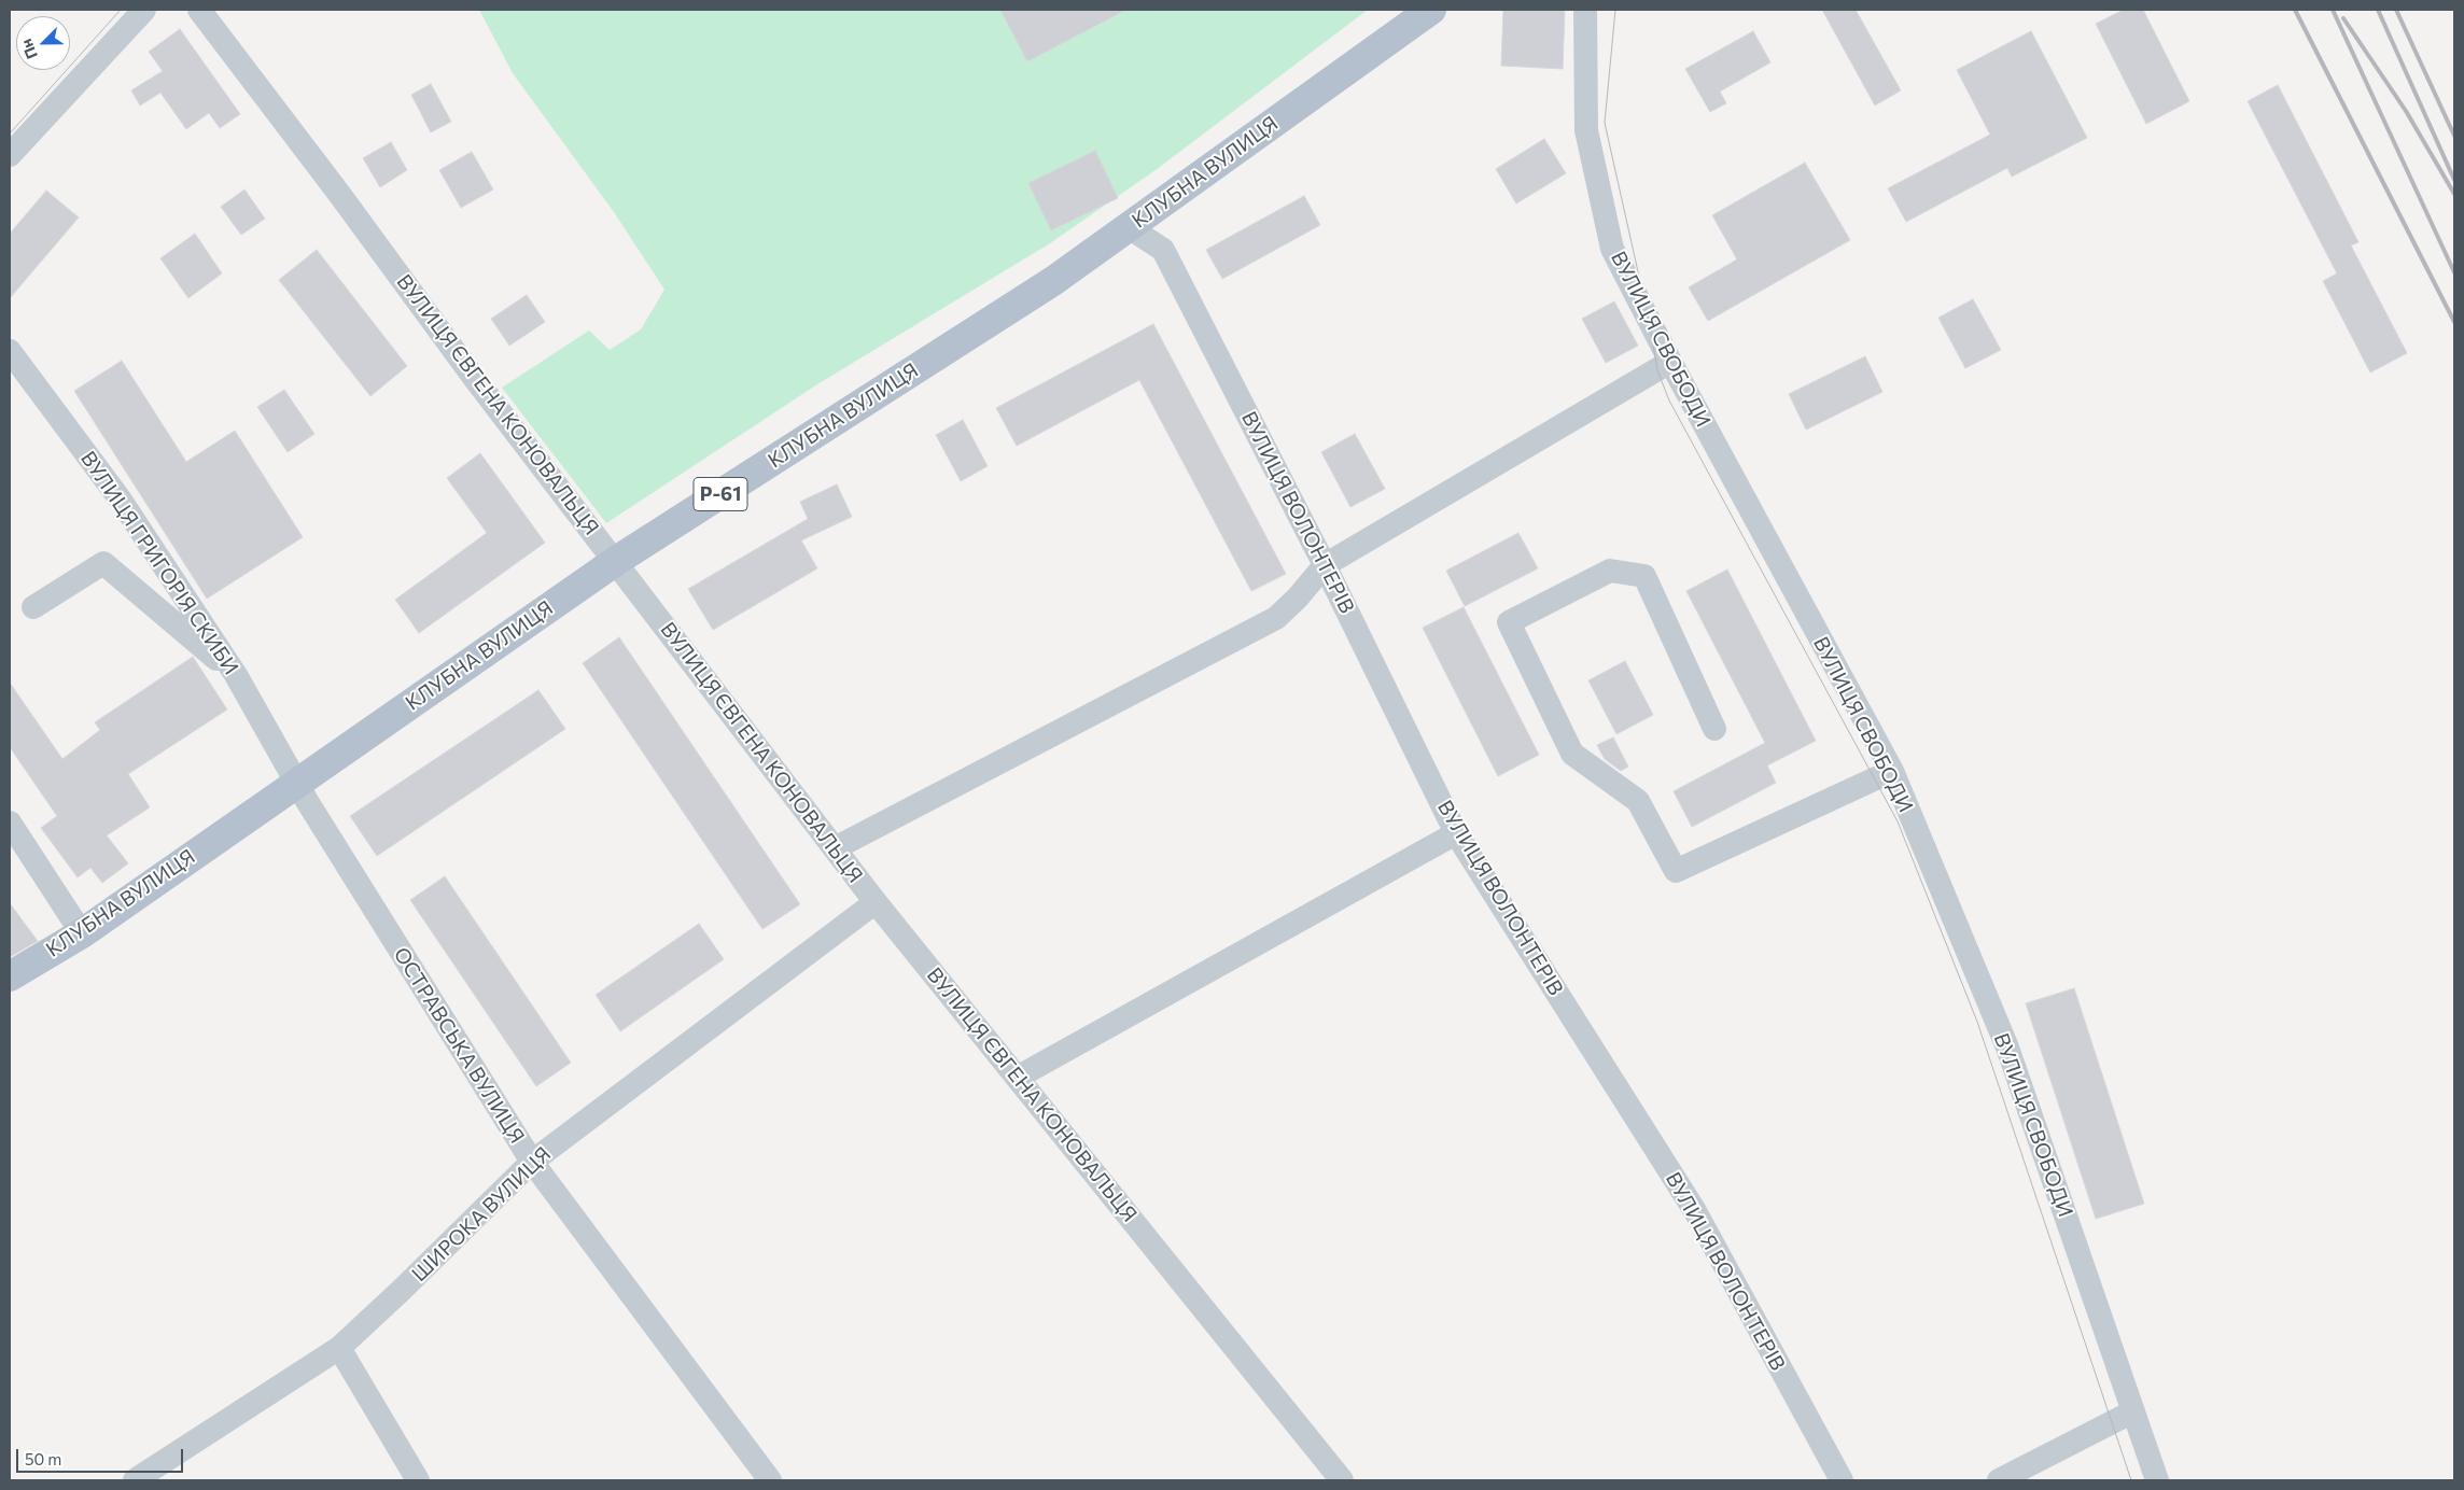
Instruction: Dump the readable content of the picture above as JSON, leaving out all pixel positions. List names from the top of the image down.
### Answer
{
  "streets": {
    "main road": ["КЛУБНА ВУЛИЦЯ", "Р-61"],
    "street": [
      "ВУЛИЦЯ СВОБОДИ",
      "ВУЛИЦЯ ЄВГЕНА КОНОВАЛЬЦЯ",
      "ВУЛИЦЯ ВОЛОНТЕРІВ",
      "ВУЛИЦЯ ГРИГОРІЯ СКИБИ",
      "ОСТРАВСЬКА ВУЛИЦЯ",
      "ШИРОКА ВУЛИЦЯ"
    ]
  },
  "crossings": [
    ["КЛУБНА ВУЛИЦЯ", "ВУЛИЦЯ ЄВГЕНА КОНОВАЛЬЦЯ"],
    ["КЛУБНА ВУЛИЦЯ", "ВУЛИЦЯ ВОЛОНТЕРІВ"],
    ["КЛУБНА ВУЛИЦЯ", "ВУЛИЦЯ ГРИГОРІЯ СКИБИ"],
    ["КЛУБНА ВУЛИЦЯ", "ОСТРАВСЬКА ВУЛИЦЯ"],
    ["ВУЛИЦЯ ЄВГЕНА КОНОВАЛЬЦЯ", "ШИРОКА ВУЛИЦЯ"],
    ["ВУЛИЦЯ ГРИГОРІЯ СКИБИ", "ОСТРАВСЬКА ВУЛИЦЯ"],
    ["ОСТРАВСЬКА ВУЛИЦЯ", "ШИРОКА ВУЛИЦЯ"]
  ],
  "scale_bar": "50 m",
  "north": "bottom left"
}
